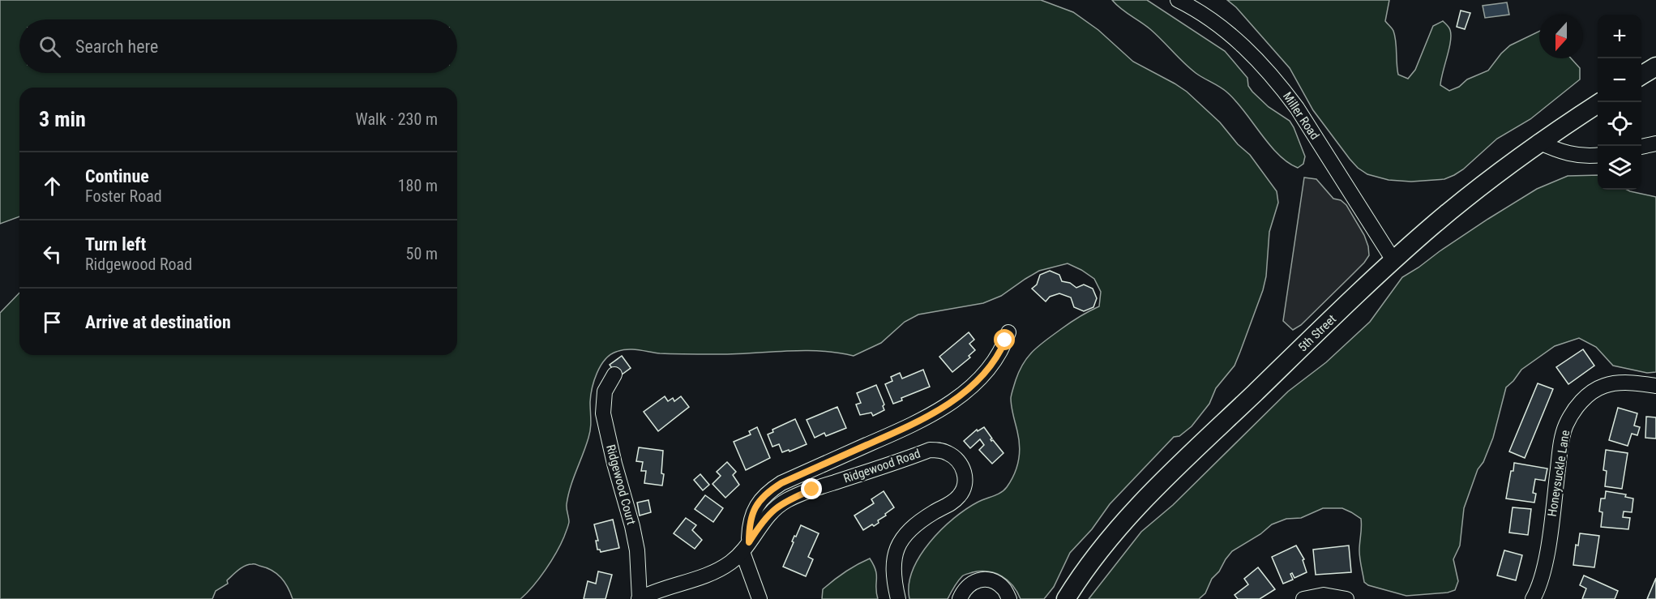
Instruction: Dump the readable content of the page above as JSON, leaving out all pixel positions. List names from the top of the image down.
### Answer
{
  "streets": {
    "main road": ["5th Street"],
    "street": [
      "Miller Road",
      "Ridgewood Road",
      "Honeysuckle Lane",
      "Ridgewood Court"
    ]
  },
  "crossings": [
    ["Miller Road", "5th Street"],
    ["Ridgewood Road", "Ridgewood Court"]
  ],
  "north": "bottom",
  "page": {
    "map_buttons": ["+", "−"],
    "search": "Search here",
    "heading": ["3 min", "Walk · 230 m"],
    "list": [
      ["Continue", "Foster Road", "180 m"],
      ["Turn left", "Ridgewood Road", "50 m"],
      "Arrive at destination"
    ]
  }
}
